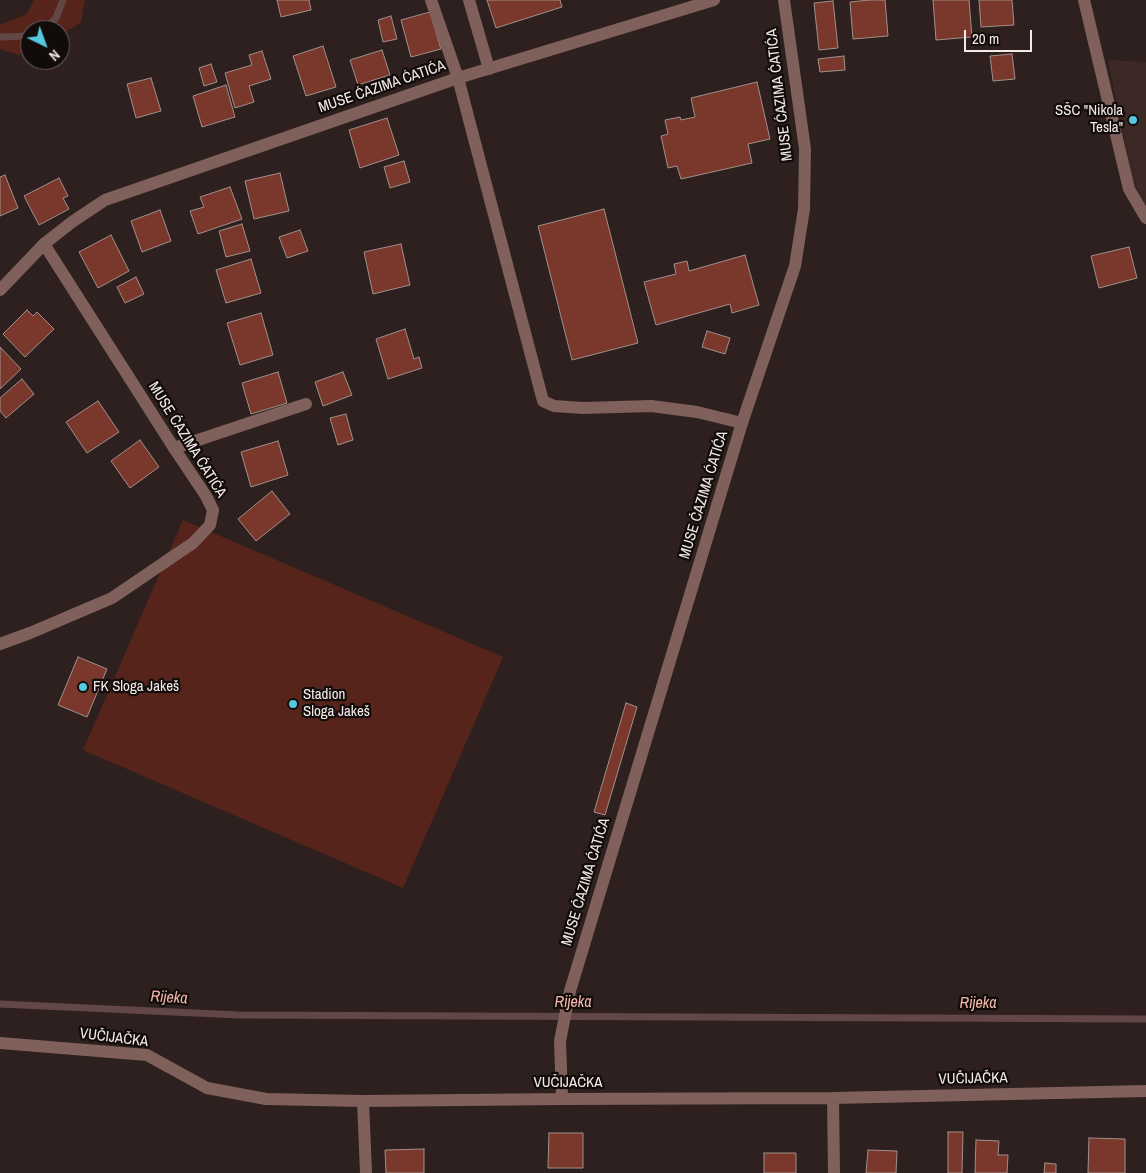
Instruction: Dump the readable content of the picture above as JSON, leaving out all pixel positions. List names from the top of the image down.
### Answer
{
  "streets": {
    "street": ["MUSE ĆAZIMA ĆATIĆA", "VUČIJAČKA"]
  },
  "crossings": [
    ["MUSE ĆAZIMA ĆATIĆA", "VUČIJAČKA"]
  ],
  "water": ["Rijeka"],
  "places": ["SŠC \"Nikola Tesla\"", "FK Sloga Jakeš", "Stadion Sloga Jakeš"],
  "scale_bar": "20 m",
  "north": "bottom right"
}
